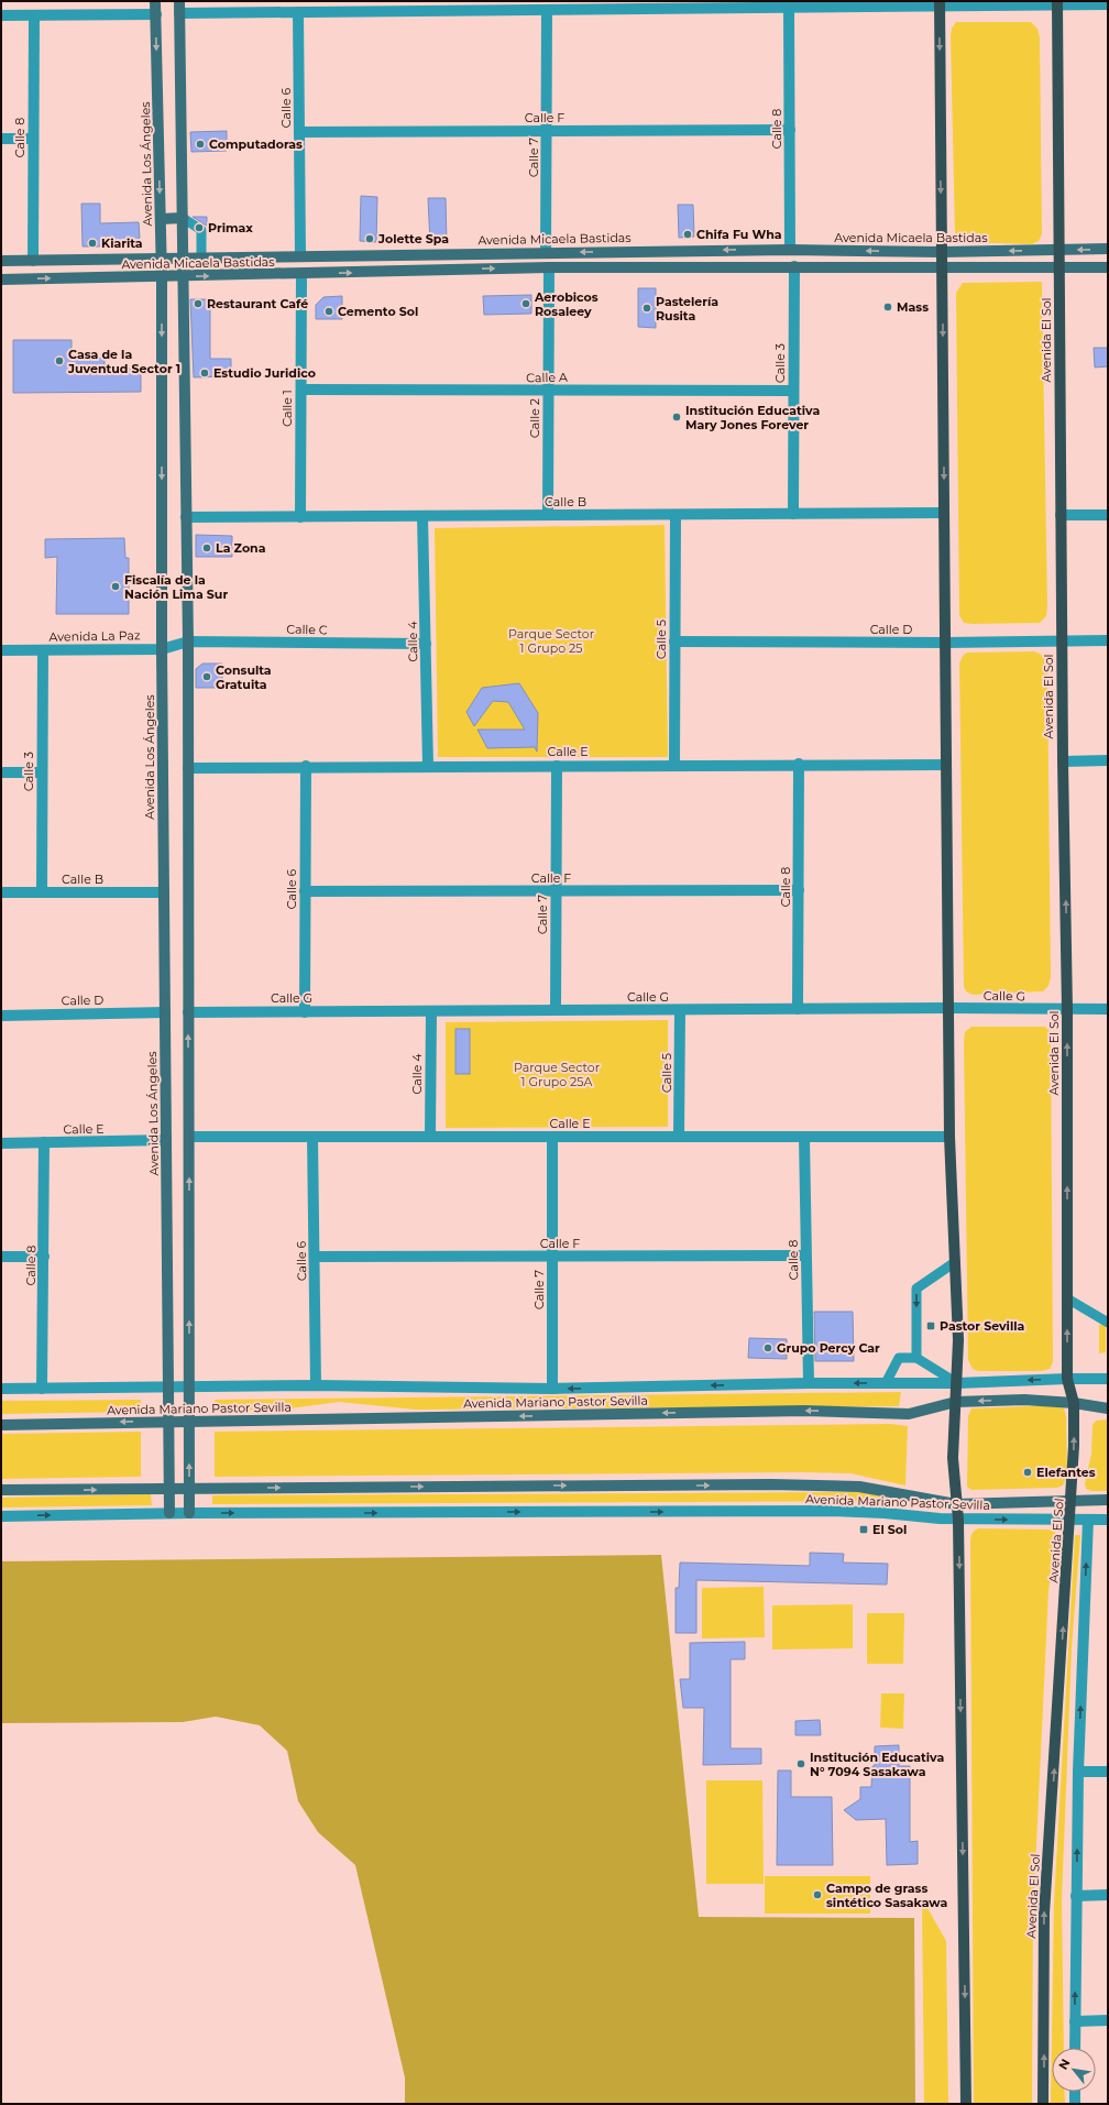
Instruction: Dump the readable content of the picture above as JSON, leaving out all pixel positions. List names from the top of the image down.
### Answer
{
  "streets": {
    "main road": ["Avenida El Sol"],
    "street": [
      "Calle 6",
      "Calle F",
      "Calle 8",
      "Calle 7",
      "Avenida Los Ángeles",
      "Avenida Micaela Bastidas",
      "Calle 3",
      "Calle A",
      "Calle 1",
      "Calle 2",
      "Calle B",
      "Calle C",
      "Calle D",
      "Avenida La Paz",
      "Calle 5",
      "Calle 4",
      "Calle E",
      "Calle G",
      "Avenida Mariano Pastor Sevilla"
    ]
  },
  "crossings": [
    ["Calle 6", "Calle F"],
    ["Calle 6", "Avenida Micaela Bastidas"],
    ["Calle 6", "Calle E"],
    ["Calle 6", "Calle G"],
    ["Calle 6", "Avenida Mariano Pastor Sevilla"],
    ["Calle F", "Calle 8"],
    ["Calle F", "Calle 7"],
    ["Calle 8", "Avenida Micaela Bastidas"],
    ["Calle 8", "Calle E"],
    ["Calle 8", "Calle G"],
    ["Calle 8", "Avenida Mariano Pastor Sevilla"],
    ["Calle 7", "Avenida Micaela Bastidas"],
    ["Calle 7", "Calle E"],
    ["Calle 7", "Calle G"],
    ["Calle 7", "Avenida Mariano Pastor Sevilla"],
    ["Avenida Los Ángeles", "Avenida Micaela Bastidas"],
    ["Avenida Los Ángeles", "Calle B"],
    ["Avenida Los Ángeles", "Calle D"],
    ["Avenida Los Ángeles", "Avenida La Paz"],
    ["Avenida Los Ángeles", "Calle E"],
    ["Avenida Los Ángeles", "Avenida Mariano Pastor Sevilla"],
    ["Avenida Micaela Bastidas", "Avenida El Sol"],
    ["Avenida Micaela Bastidas", "Calle 3"],
    ["Avenida Micaela Bastidas", "Calle 1"],
    ["Avenida Micaela Bastidas", "Calle 2"],
    ["Avenida El Sol", "Calle D"],
    ["Avenida El Sol", "Calle G"],
    ["Avenida El Sol", "Avenida Mariano Pastor Sevilla"],
    ["Calle 3", "Calle A"],
    ["Calle 3", "Calle B"],
    ["Calle 3", "Avenida La Paz"],
    ["Calle A", "Calle 1"],
    ["Calle A", "Calle 2"],
    ["Calle 1", "Calle B"],
    ["Calle 2", "Calle B"],
    ["Calle B", "Calle 5"],
    ["Calle B", "Calle 4"],
    ["Calle C", "Avenida La Paz"],
    ["Calle C", "Calle 4"],
    ["Calle D", "Calle 5"],
    ["Calle 5", "Calle E"],
    ["Calle 5", "Calle G"],
    ["Calle 4", "Calle E"],
    ["Calle 4", "Calle G"]
  ],
  "parks": ["Parque Sector 1 Grupo 25", "Parque Sector 1 Grupo 25A"],
  "places": {
    "other": [
      "Computadoras",
      "Primax",
      "Chifa Fu Wha",
      "Jolette Spa",
      "Kiarita",
      "Restaurant Café",
      "Aerobicos Rosaleey",
      "Mass",
      "Pastelería Rusita",
      "Cemento Sol",
      "Casa de la Juventud Sector 1",
      "Estudio Juridico",
      "Institución Educativa Mary Jones Forever",
      "La Zona",
      "Fiscalía de la Nación Lima Sur",
      "Consulta Gratuita",
      "Grupo Percy Car",
      "Elefantes",
      "Institución Educativa N° 7094 Sasakawa",
      "Campo de grass sintético Sasakawa"
    ],
    "transit": ["Pastor Sevilla", "El Sol"]
  },
  "north": "top left"
}
